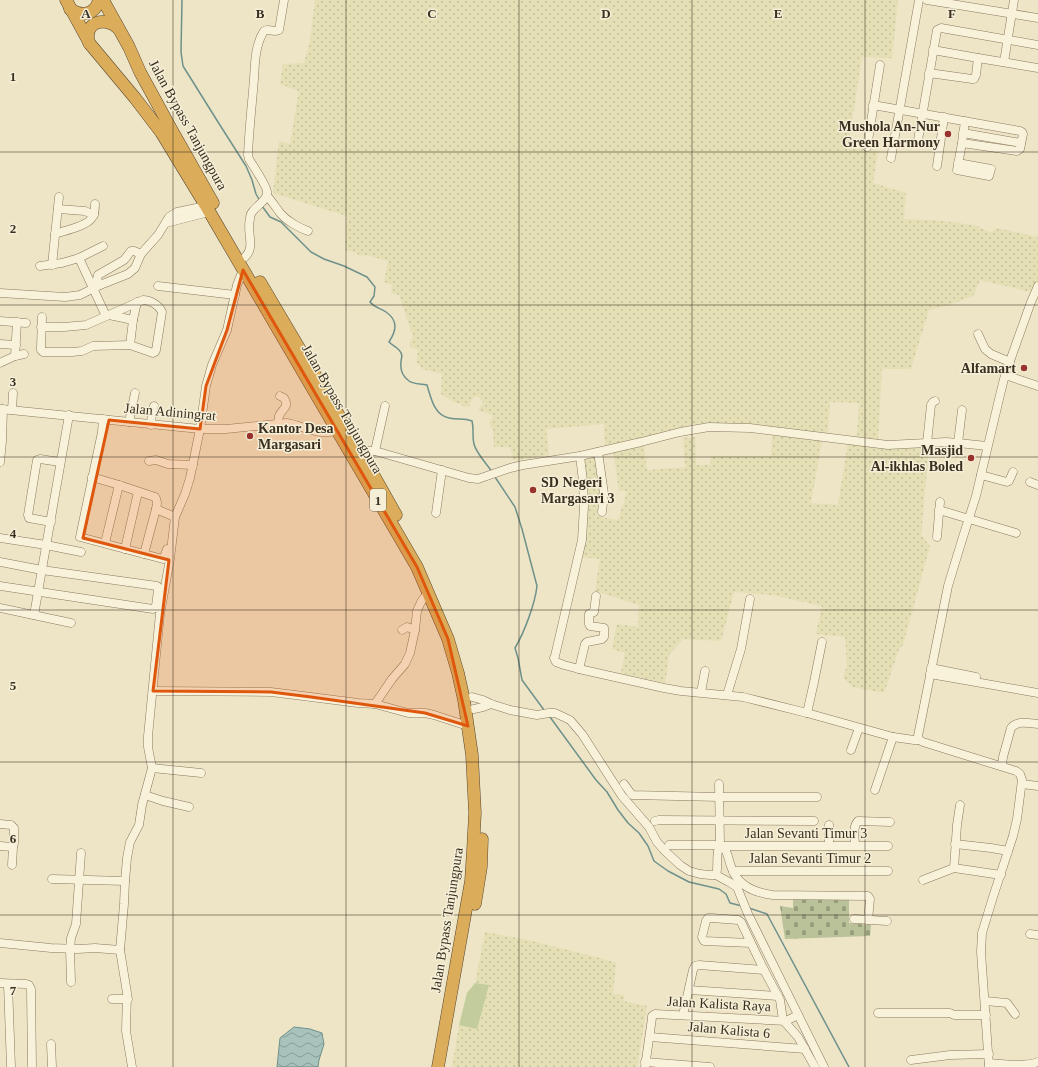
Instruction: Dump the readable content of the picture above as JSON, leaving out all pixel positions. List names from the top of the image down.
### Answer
{
  "streets": {
    "highway": ["Jalan Bypass Tanjungpura", "1"],
    "street": [
      "Jalan Adiningrat",
      "Jalan Sevanti Timur 3",
      "Jalan Sevanti Timur 2",
      "Jalan Kalista Raya",
      "Jalan Kalista 6"
    ]
  },
  "crossings": [
    ["Jalan Bypass Tanjungpura", "Jalan Adiningrat"],
    ["Jalan Kalista Raya", "Jalan Kalista 6"]
  ],
  "places": [
    "Mushola An-Nur Green Harmony",
    "Alfamart",
    "Kantor Desa Margasari",
    "Masjid Al-ikhlas Boled",
    "SD Negeri Margasari 3"
  ],
  "grid": {
    "columns": [
      "A",
      "B",
      "C",
      "D",
      "E",
      "F"
    ],
    "rows": [
      "1",
      "2",
      "3",
      "4",
      "5",
      "6",
      "7"
    ]
  }
}
